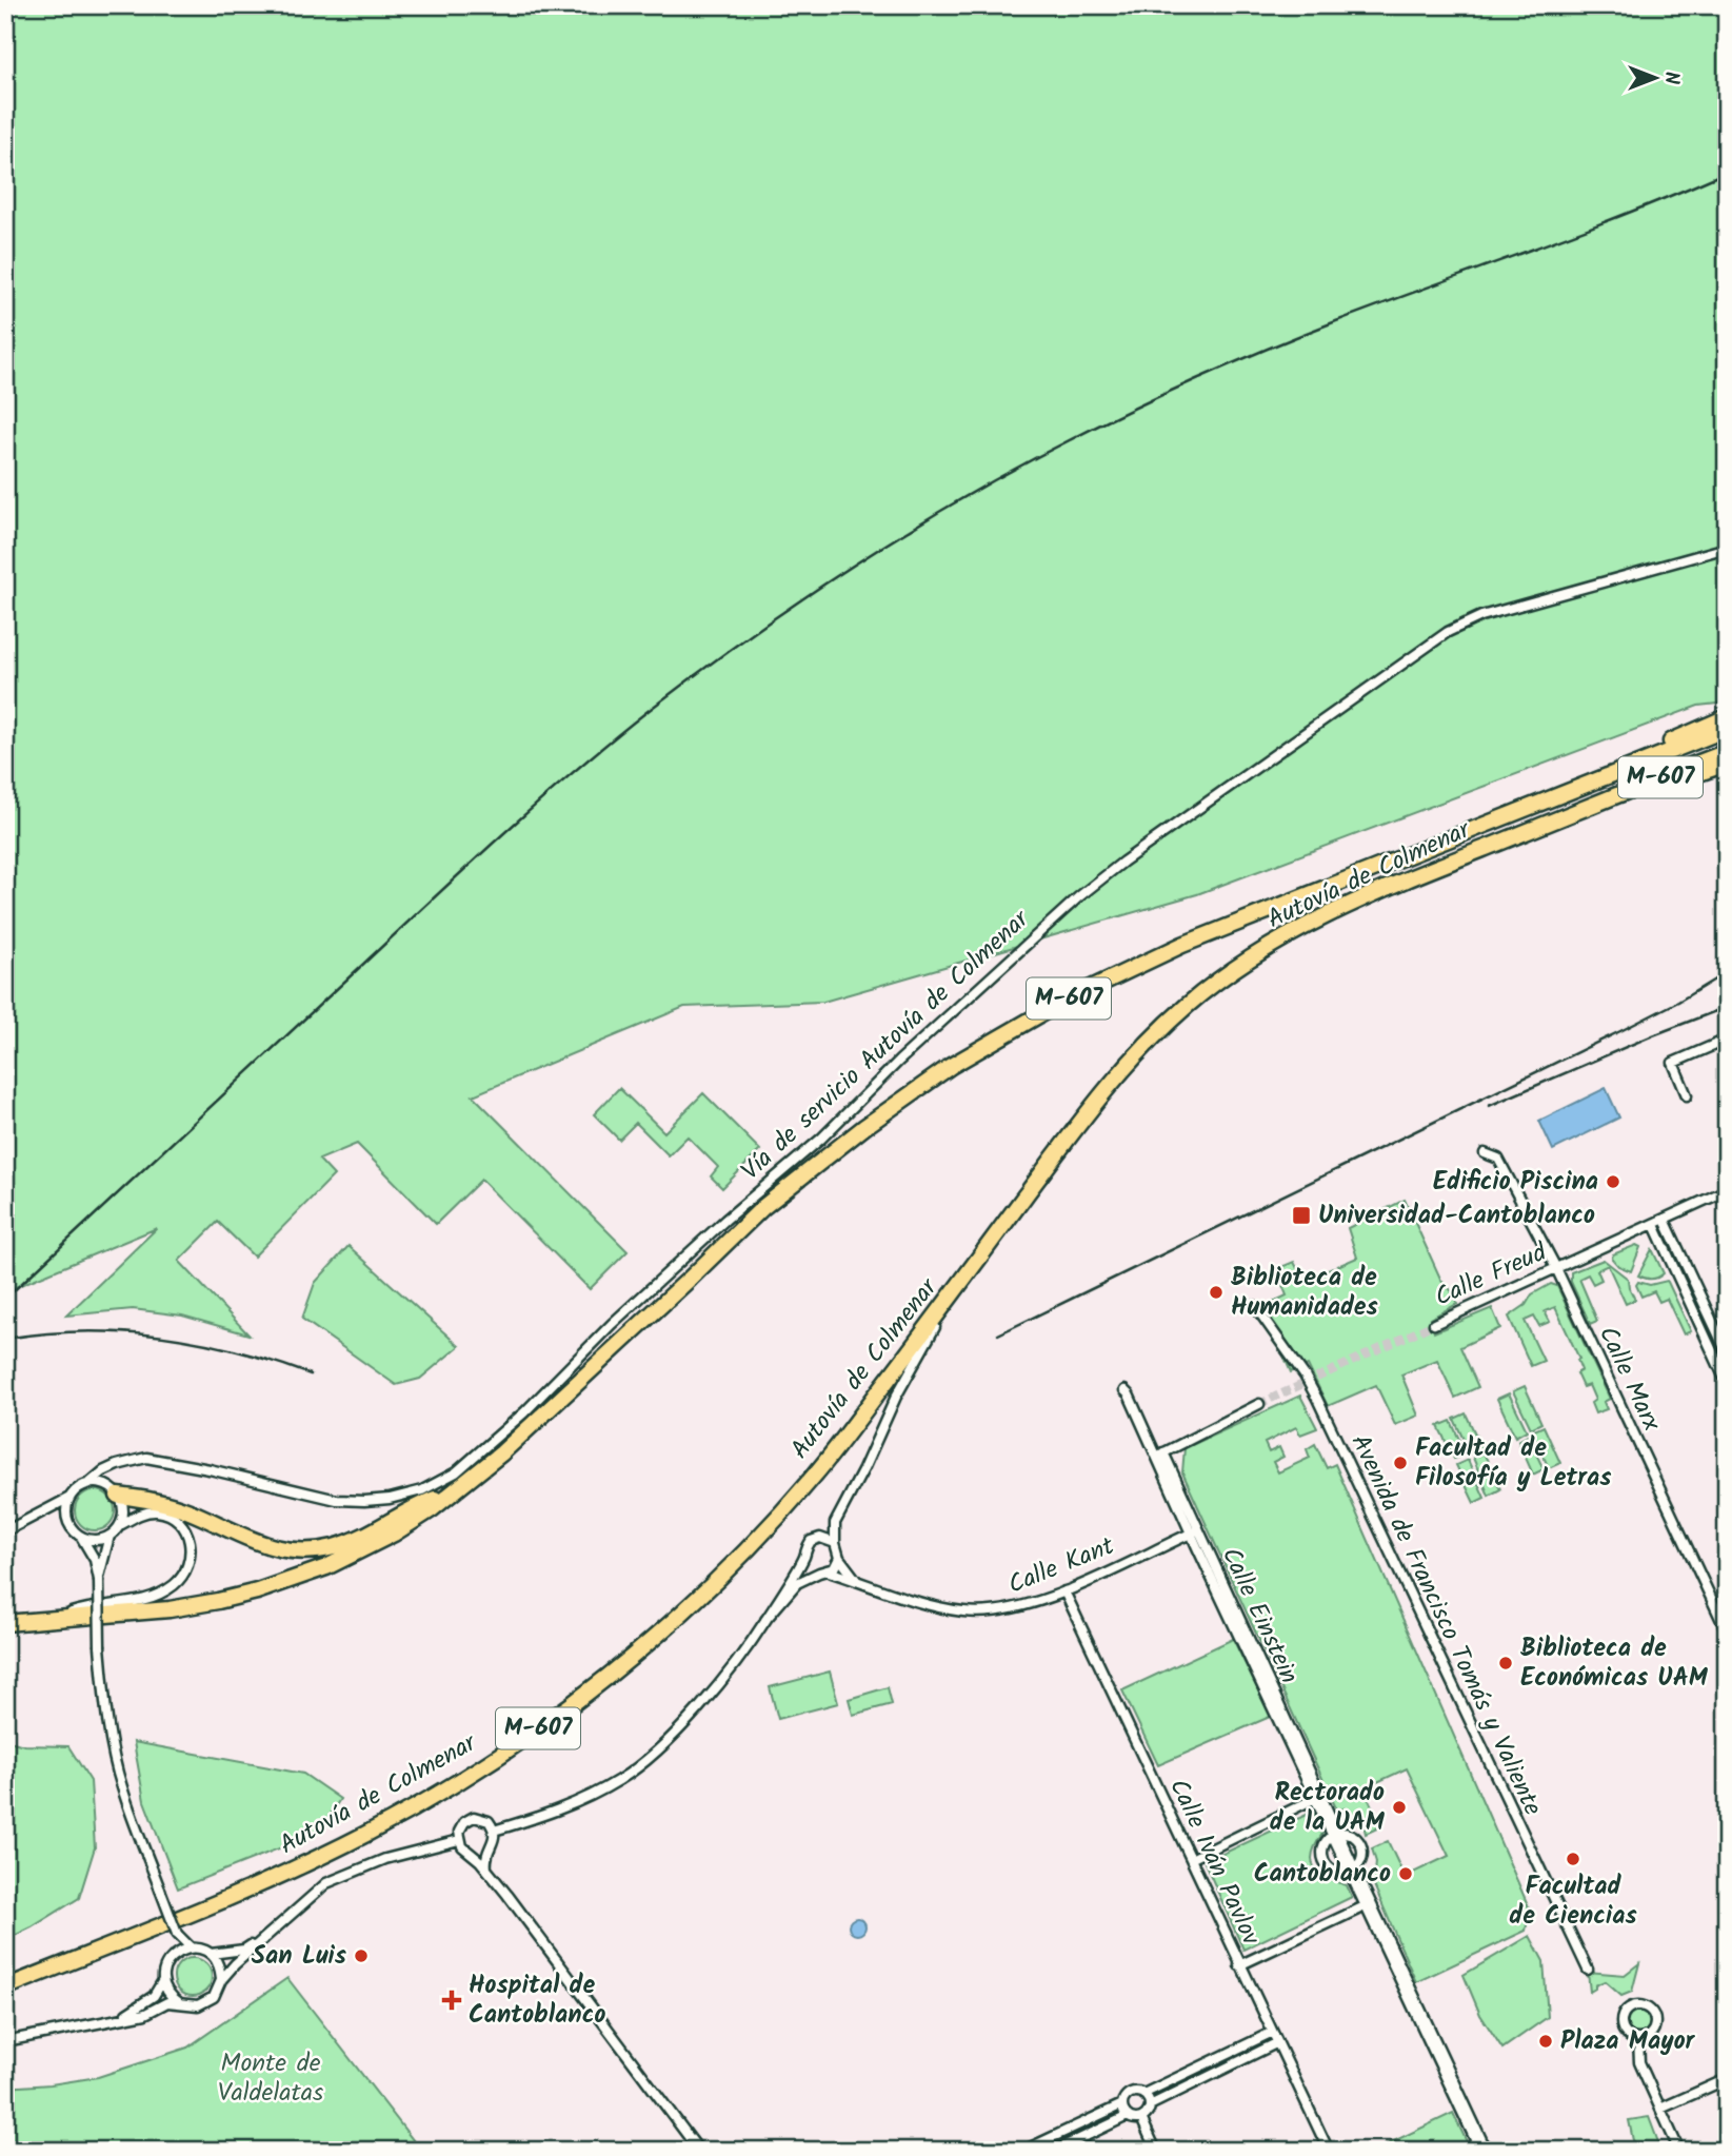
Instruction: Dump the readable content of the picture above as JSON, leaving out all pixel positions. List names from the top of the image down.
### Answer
{
  "streets": {
    "highway": ["M-607", "Autovía de Colmenar"],
    "street": [
      "Vía de servicio Autovía de Colmenar",
      "Calle Freud",
      "Calle Marx",
      "Calle Kant",
      "Calle Einstein",
      "Avenida de Francisco Tomás y Valiente",
      "Calle Iván Pavlov"
    ]
  },
  "crossings": [
    ["Calle Freud", "Calle Marx"],
    ["Calle Kant", "Calle Einstein"],
    ["Calle Kant", "Calle Iván Pavlov"]
  ],
  "parks": ["Monte de Valdelatas"],
  "places": {
    "other": [
      "Edificio Piscina",
      "Biblioteca de Humanidades",
      "Facultad de Filosofía y Letras",
      "Biblioteca de Económicas UAM",
      "Rectorado de la UAM",
      "Facultad de Ciencias",
      "Cantoblanco",
      "San Luis",
      "Plaza Mayor"
    ],
    "transit": ["Universidad-Cantoblanco"],
    "health": ["Hospital de Cantoblanco"]
  },
  "north": "right"
}
